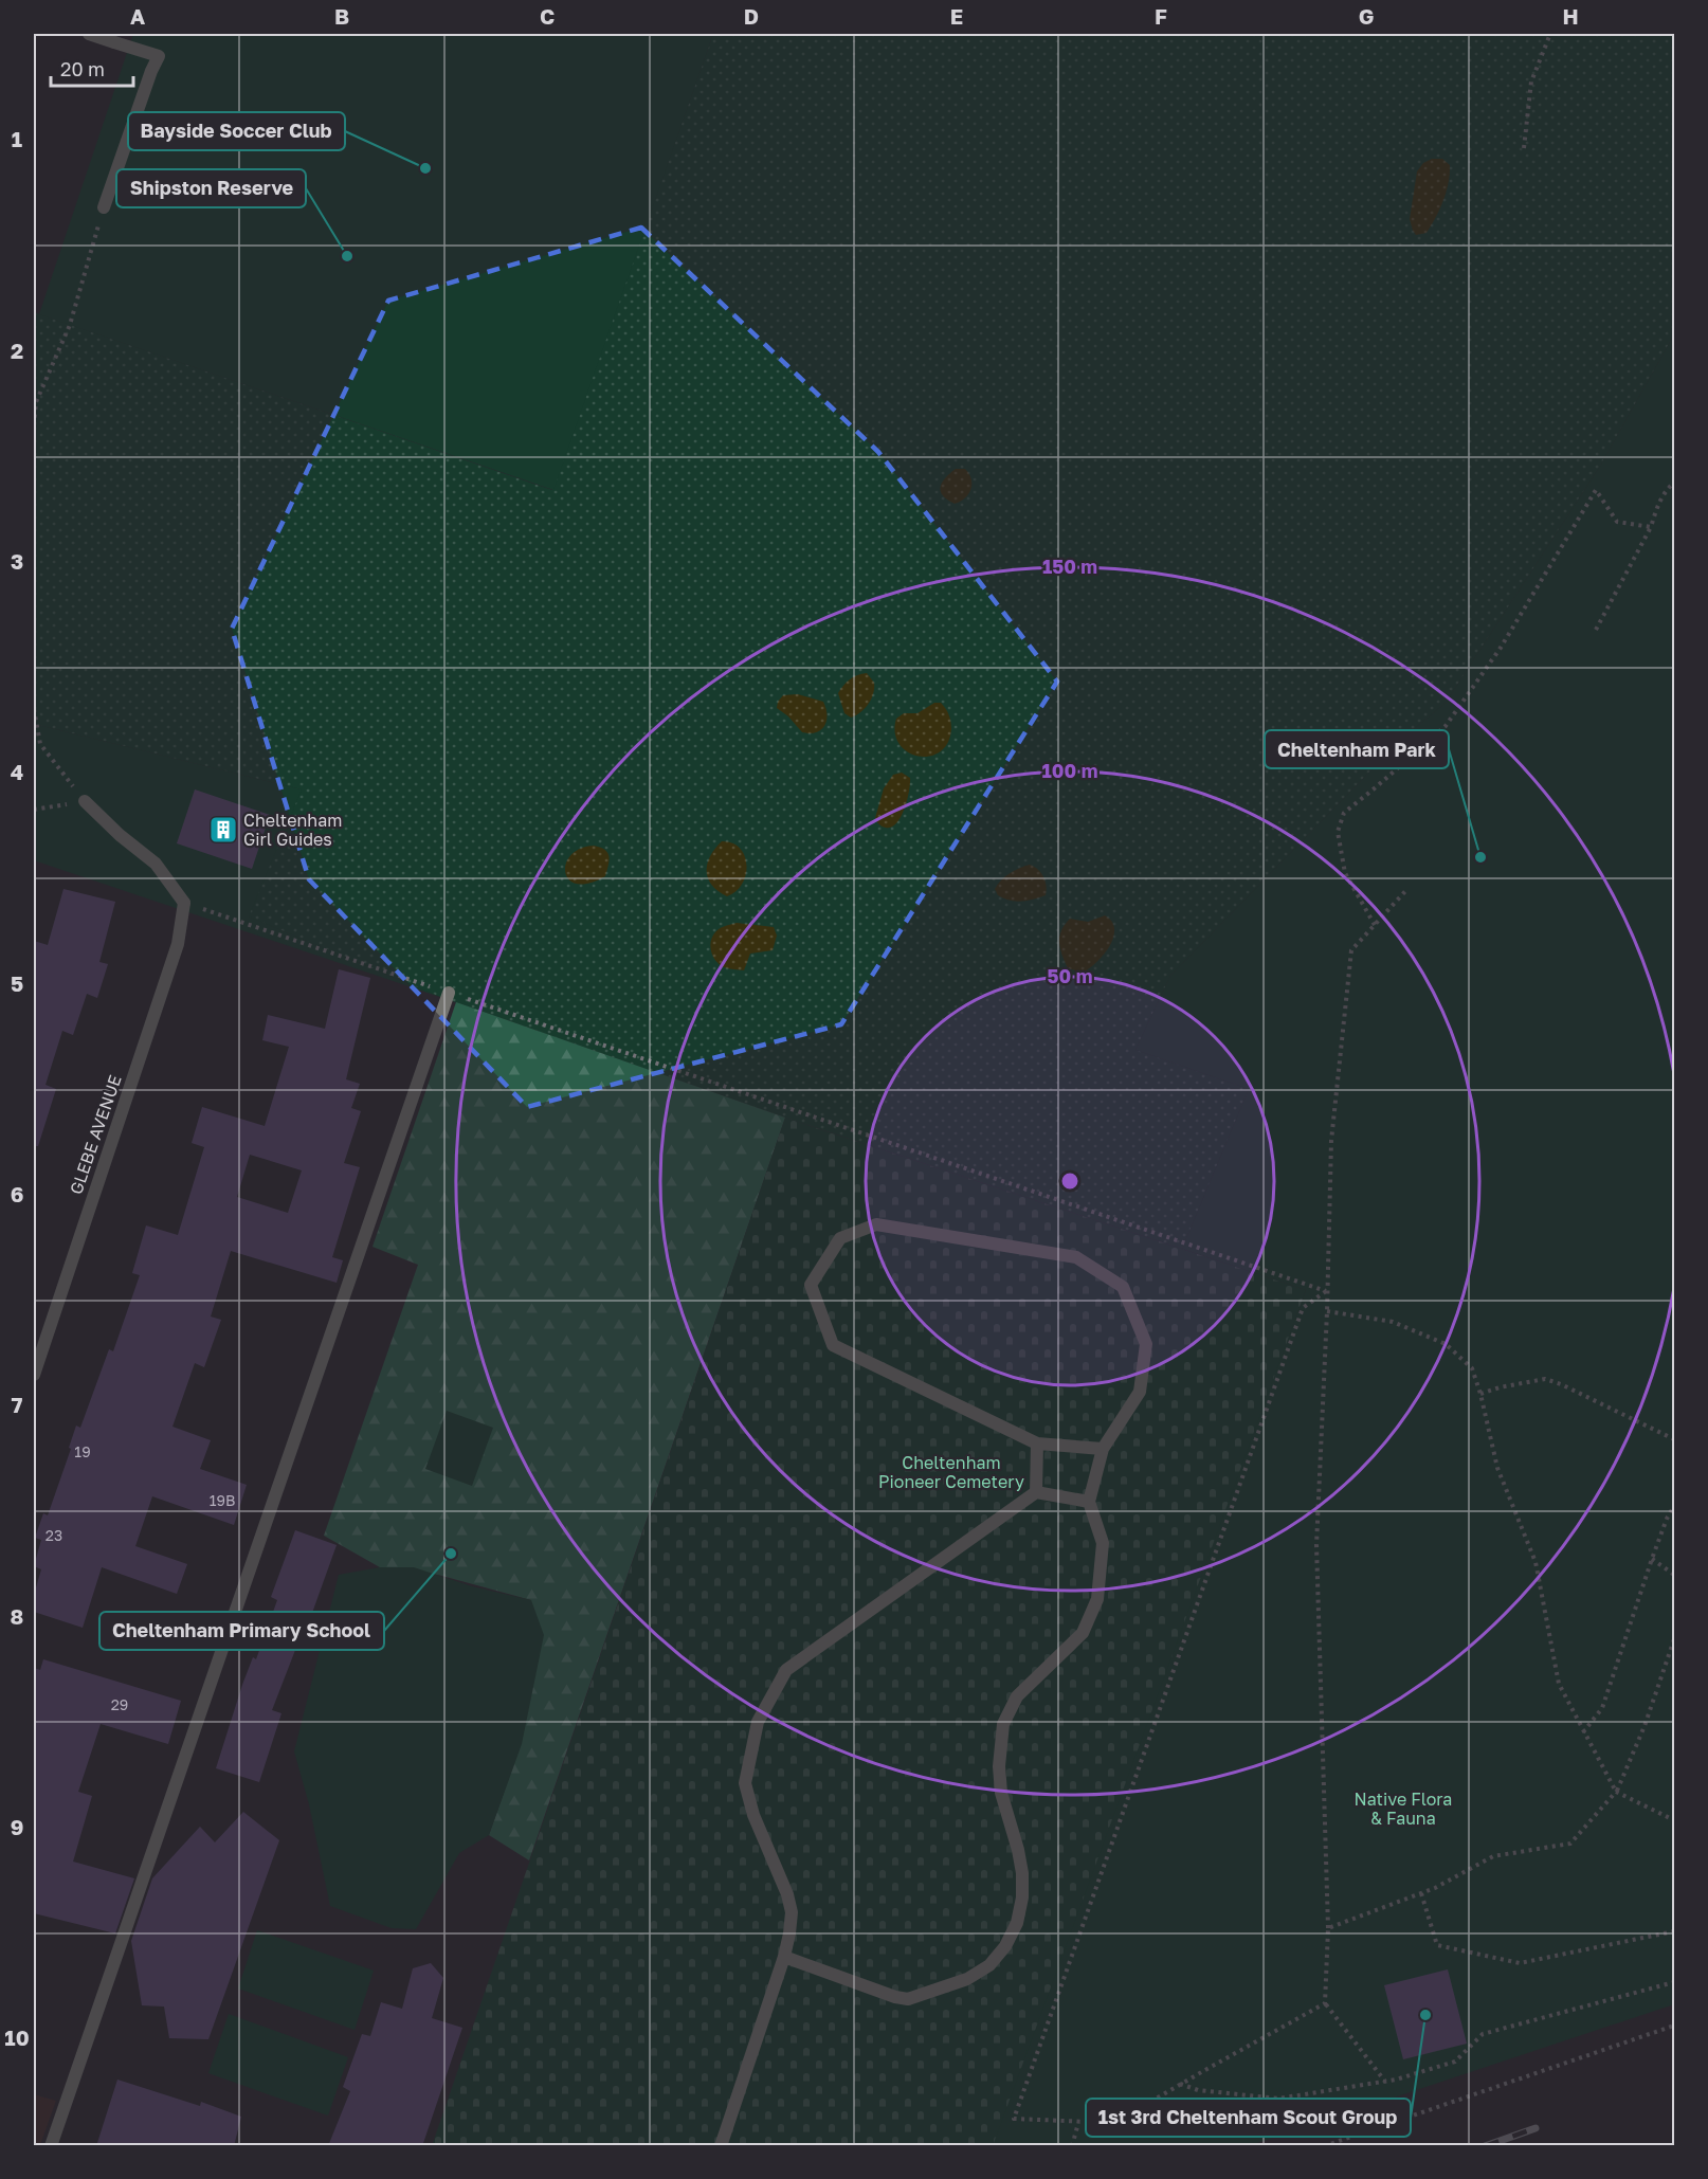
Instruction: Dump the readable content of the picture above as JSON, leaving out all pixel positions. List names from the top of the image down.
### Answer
{
  "streets": {
    "street": ["GLEBE AVENUE"]
  },
  "parks": ["Cheltenham Pioneer Cemetery", "Native Flora & Fauna"],
  "places": {
    "other": [
      "Bayside Soccer Club",
      "Shipston Reserve",
      "Cheltenham Park",
      "Cheltenham Primary School",
      "1st 3rd Cheltenham Scout Group"
    ],
    "building": ["Cheltenham Girl Guides"]
  },
  "house_numbers": [
    "19",
    "19B",
    "23",
    "29"
  ],
  "scale_bar": "20 m",
  "grid": {
    "columns": [
      "A",
      "B",
      "C",
      "D",
      "E",
      "F",
      "G",
      "H"
    ],
    "rows": [
      "1",
      "2",
      "3",
      "4",
      "5",
      "6",
      "7",
      "8",
      "9",
      "10"
    ]
  },
  "rings": ["150 m", "100 m", "50 m"]
}
